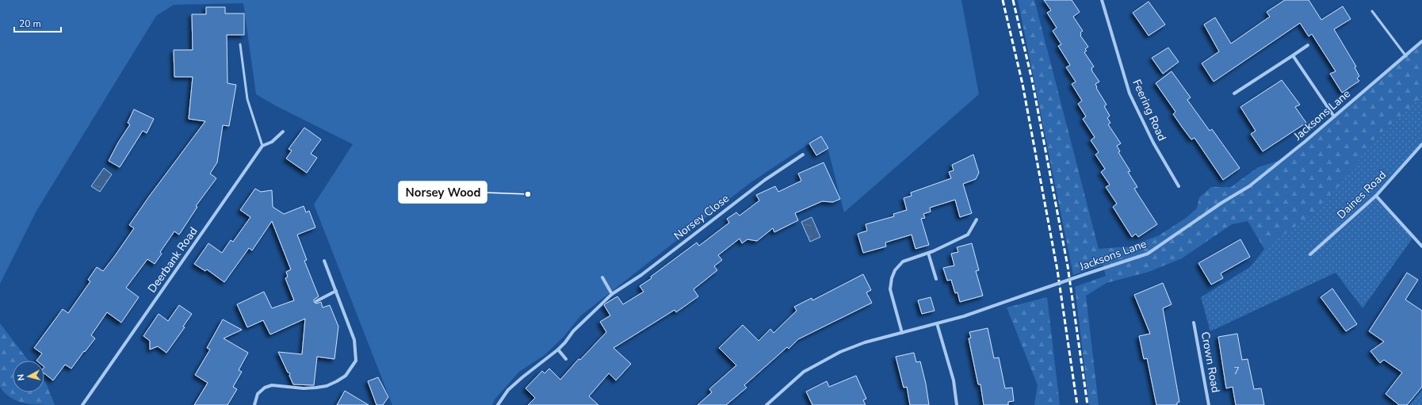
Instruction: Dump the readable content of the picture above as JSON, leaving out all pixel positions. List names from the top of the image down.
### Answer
{
  "streets": {
    "street": [
      "Feering Road",
      "Jacksons Lane",
      "Daines Road",
      "Norsey Close",
      "Deerbank Road",
      "Crown Road"
    ]
  },
  "places": ["Norsey Wood"],
  "house_numbers": ["7"],
  "scale_bar": "20 m",
  "north": "left"
}
